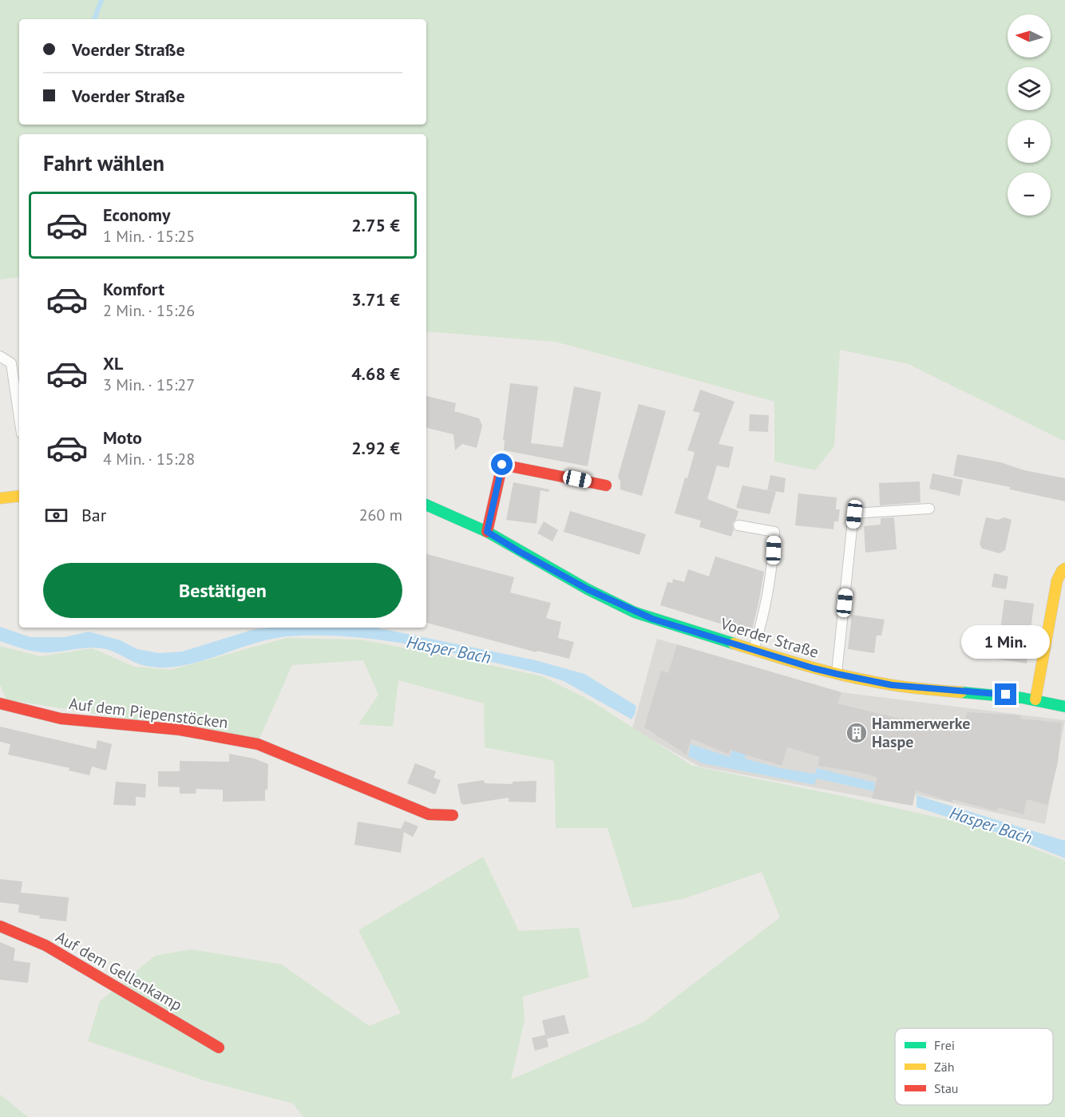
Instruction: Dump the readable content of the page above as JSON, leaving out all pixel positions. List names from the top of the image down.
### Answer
{
  "streets": {
    "street": ["Voerder Straße", "Auf dem Piepenstöcken", "Auf dem Gellenkamp"]
  },
  "water": ["Hasper Bach"],
  "places": {
    "building": ["Hammerwerke Haspe"]
  },
  "legend": ["Frei", "Zäh", "Stau"],
  "north": "left",
  "page": {
    "map_buttons": ["+", "−"],
    "banner": ["Voerder Straße", "Voerder Straße"],
    "heading": "Fahrt wählen",
    "list": [
      {
        "name": "Economy",
        "note": "1 Min. · 15:25",
        "value": "2.75 €"
      },
      {
        "name": "Komfort",
        "note": "2 Min. · 15:26",
        "value": "3.71 €"
      },
      {
        "name": "XL",
        "note": "3 Min. · 15:27",
        "value": "4.68 €"
      },
      {
        "name": "Moto",
        "note": "4 Min. · 15:28",
        "value": "2.92 €"
      }
    ],
    "pay": ["Bar", "260 m"],
    "buttons": "Bestätigen",
    "bubble": "1 Min."
  }
}
